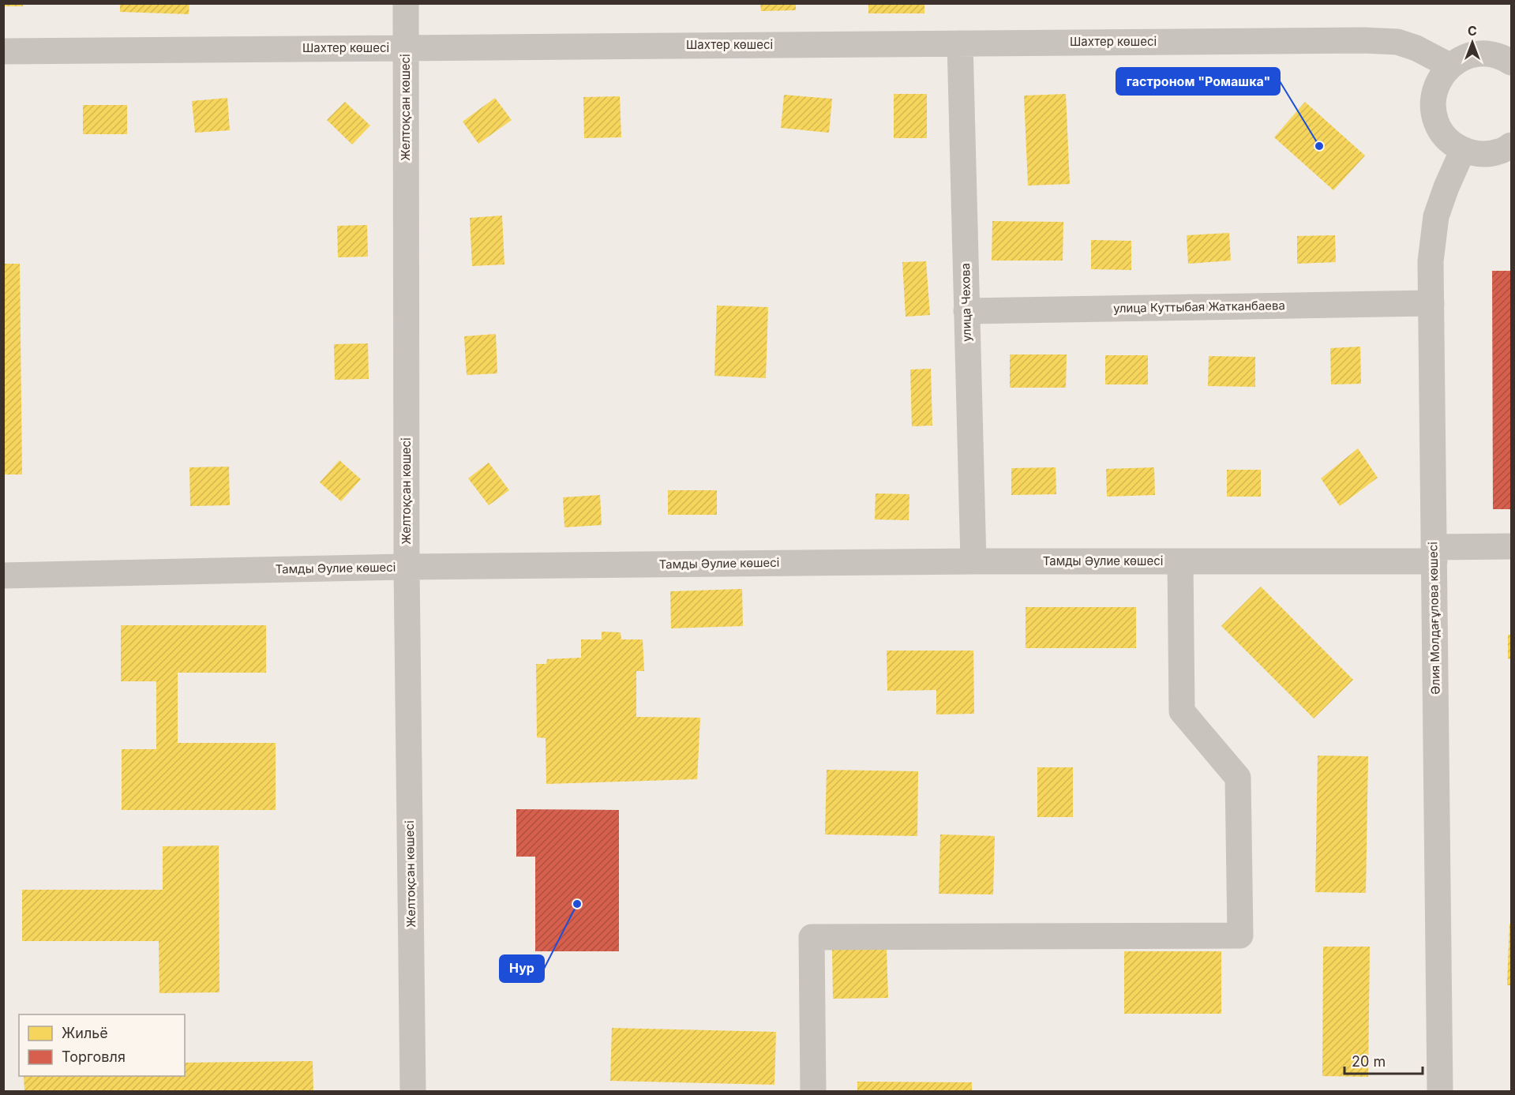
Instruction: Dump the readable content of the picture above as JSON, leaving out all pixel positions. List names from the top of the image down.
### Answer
{
  "streets": {
    "street": [
      "Шахтер көшесі",
      "Желтоқсан көшесі",
      "улица Чехова",
      "улица Куттыбая Жатканбаева",
      "Тамды Әулие көшесі",
      "Әлия Молдағұлова көшесі"
    ]
  },
  "crossings": [
    ["Шахтер көшесі", "Желтоқсан көшесі"],
    ["Шахтер көшесі", "улица Чехова"],
    ["Желтоқсан көшесі", "Тамды Әулие көшесі"],
    ["улица Чехова", "улица Куттыбая Жатканбаева"],
    ["улица Чехова", "Тамды Әулие көшесі"],
    ["улица Куттыбая Жатканбаева", "Әлия Молдағұлова көшесі"],
    ["Тамды Әулие көшесі", "Әлия Молдағұлова көшесі"]
  ],
  "places": ["гастроном \"Ромашка\"", "Нур"],
  "legend": ["Жильё", "Торговля"],
  "scale_bar": "20 m",
  "north": "top"
}
